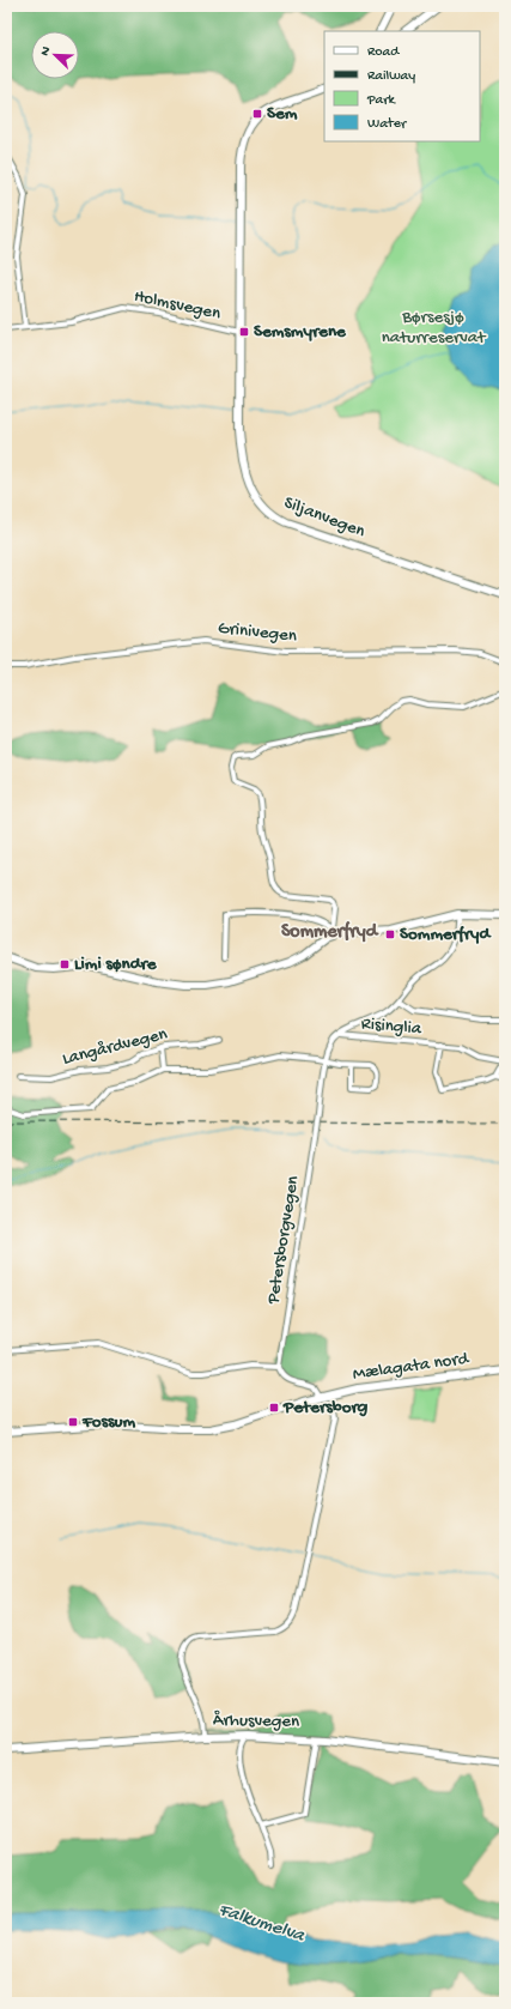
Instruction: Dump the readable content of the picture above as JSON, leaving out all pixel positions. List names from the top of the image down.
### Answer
{
  "streets": {
    "main road": ["Siljanvegen", "Mælagata nord", "Århusvegen"],
    "street": [
      "Holmsvegen",
      "Grinivegen",
      "Risinglia",
      "Langårdvegen",
      "Petersborgvegen"
    ]
  },
  "crossings": [
    ["Holmsvegen", "Siljanvegen"],
    ["Risinglia", "Petersborgvegen"],
    ["Langårdvegen", "Petersborgvegen"]
  ],
  "districts": ["Sommerfryd"],
  "water": ["Falkumelva"],
  "parks": ["Børsesjø naturreservat"],
  "places": {
    "transit": [
      "Sem",
      "Semsmyrene",
      "Sommerfryd",
      "Limi søndre",
      "Petersborg",
      "Fossum"
    ]
  },
  "legend": [
    "Road",
    "Railway",
    "Park",
    "Water"
  ],
  "north": "top left"
}
